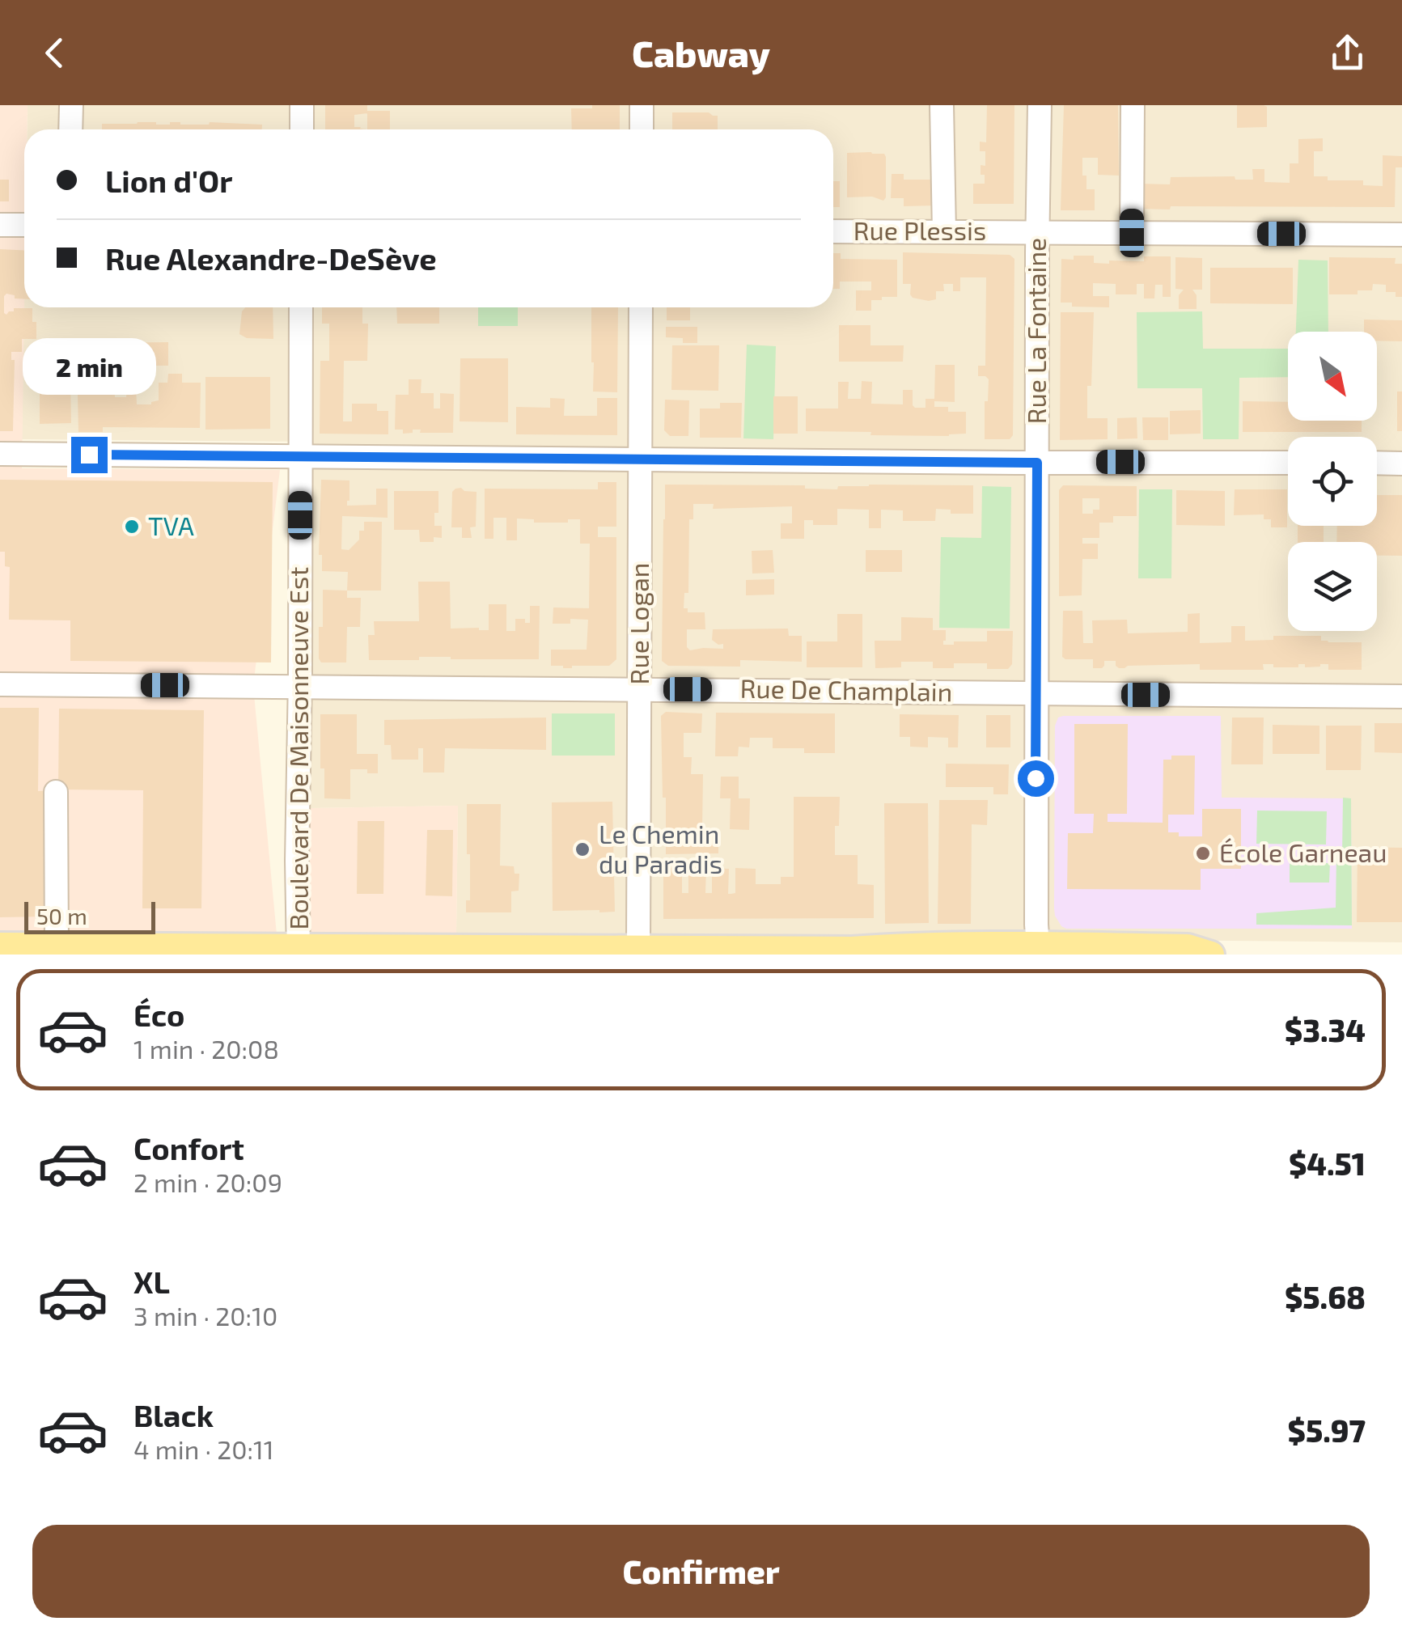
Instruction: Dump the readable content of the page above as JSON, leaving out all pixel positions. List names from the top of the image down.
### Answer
{
  "streets": {
    "street": [
      "Rue Plessis",
      "Rue La Fontaine",
      "Rue Logan",
      "Rue De Champlain",
      "Boulevard De Maisonneuve Est"
    ]
  },
  "crossings": [
    ["Rue Plessis", "Rue La Fontaine"],
    ["Rue La Fontaine", "Rue De Champlain"],
    ["Rue Logan", "Rue De Champlain"],
    ["Rue De Champlain", "Boulevard De Maisonneuve Est"]
  ],
  "places": ["TVA", "Le Chemin du Paradis", "École Garneau"],
  "scale_bar": "50 m",
  "north": "bottom right",
  "page": {
    "header": "Cabway",
    "banner": ["Lion d'Or", "Rue Alexandre-DeSève"],
    "bubble": "2 min",
    "scale": "50 m",
    "list": [
      {
        "name": "Éco",
        "note": "1 min · 20:08",
        "value": "$3.34"
      },
      {
        "name": "Confort",
        "note": "2 min · 20:09",
        "value": "$4.51"
      },
      {
        "name": "XL",
        "note": "3 min · 20:10",
        "value": "$5.68"
      },
      {
        "name": "Black",
        "note": "4 min · 20:11",
        "value": "$5.97"
      }
    ],
    "buttons": "Confirmer"
  }
}
